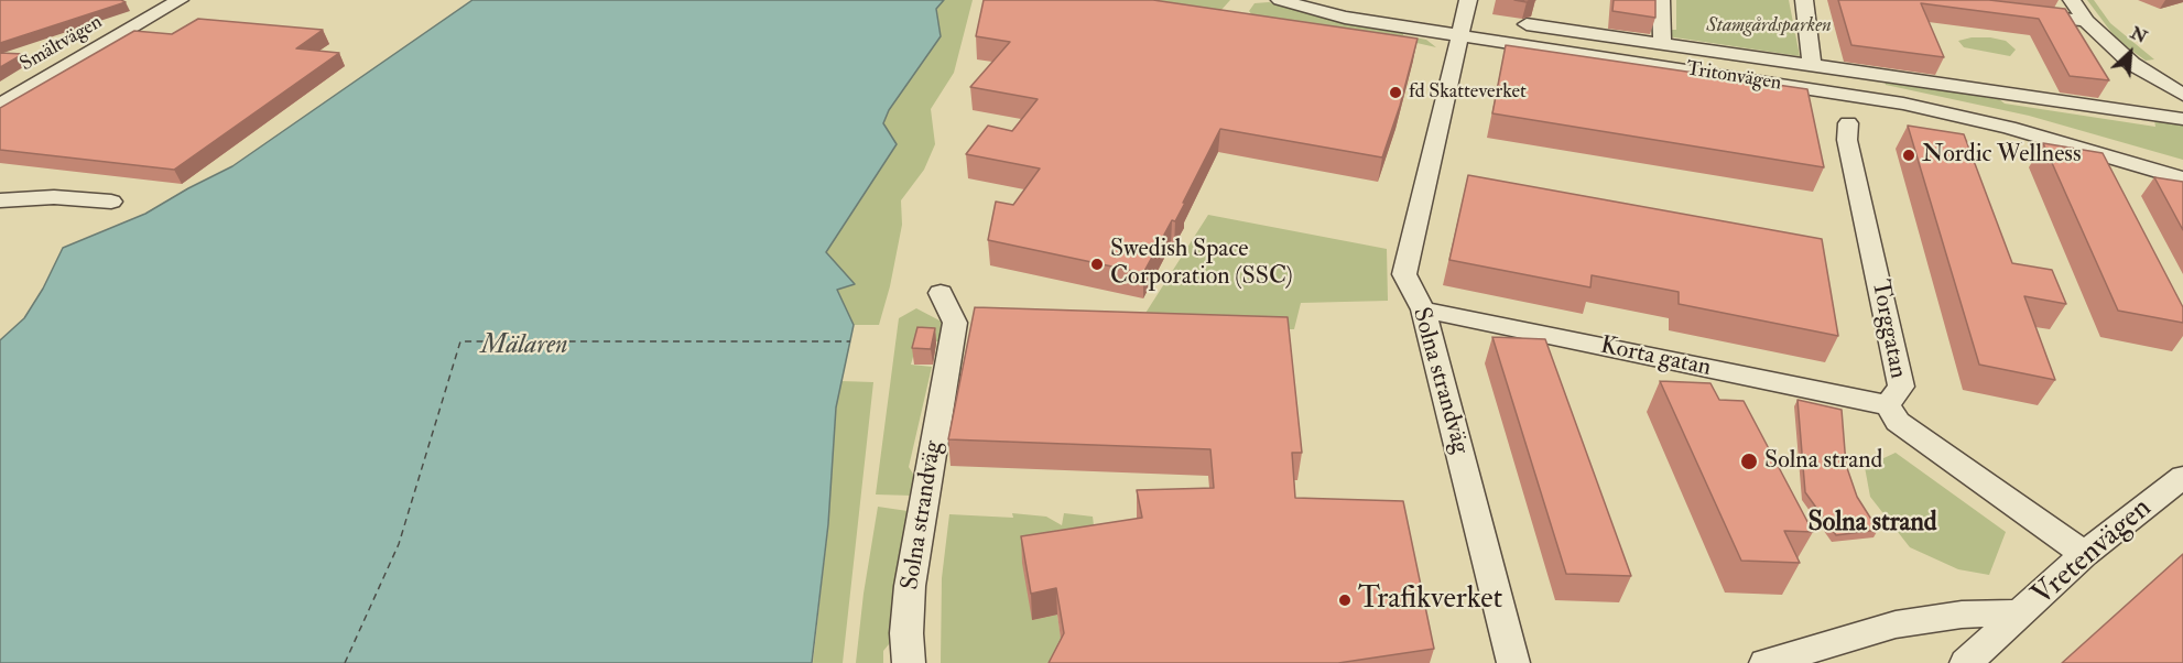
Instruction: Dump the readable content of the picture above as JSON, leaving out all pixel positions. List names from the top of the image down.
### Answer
{
  "streets": {
    "street": [
      "Smältvägen",
      "Tritonvägen",
      "Torggatan",
      "Korta gatan",
      "Solna strandväg",
      "Vretenvägen"
    ]
  },
  "crossings": [
    ["Tritonvägen", "Solna strandväg"],
    ["Torggatan", "Korta gatan"],
    ["Torggatan", "Vretenvägen"],
    ["Korta gatan", "Solna strandväg"]
  ],
  "districts": ["Solna strand"],
  "water": ["Mälaren"],
  "parks": ["Stamgårdsparken"],
  "places": [
    "fd Skatteverket",
    "Nordic Wellness",
    "Swedish Space Corporation (SSC)",
    "Solna strand",
    "Trafikverket"
  ],
  "north": "top right"
}
